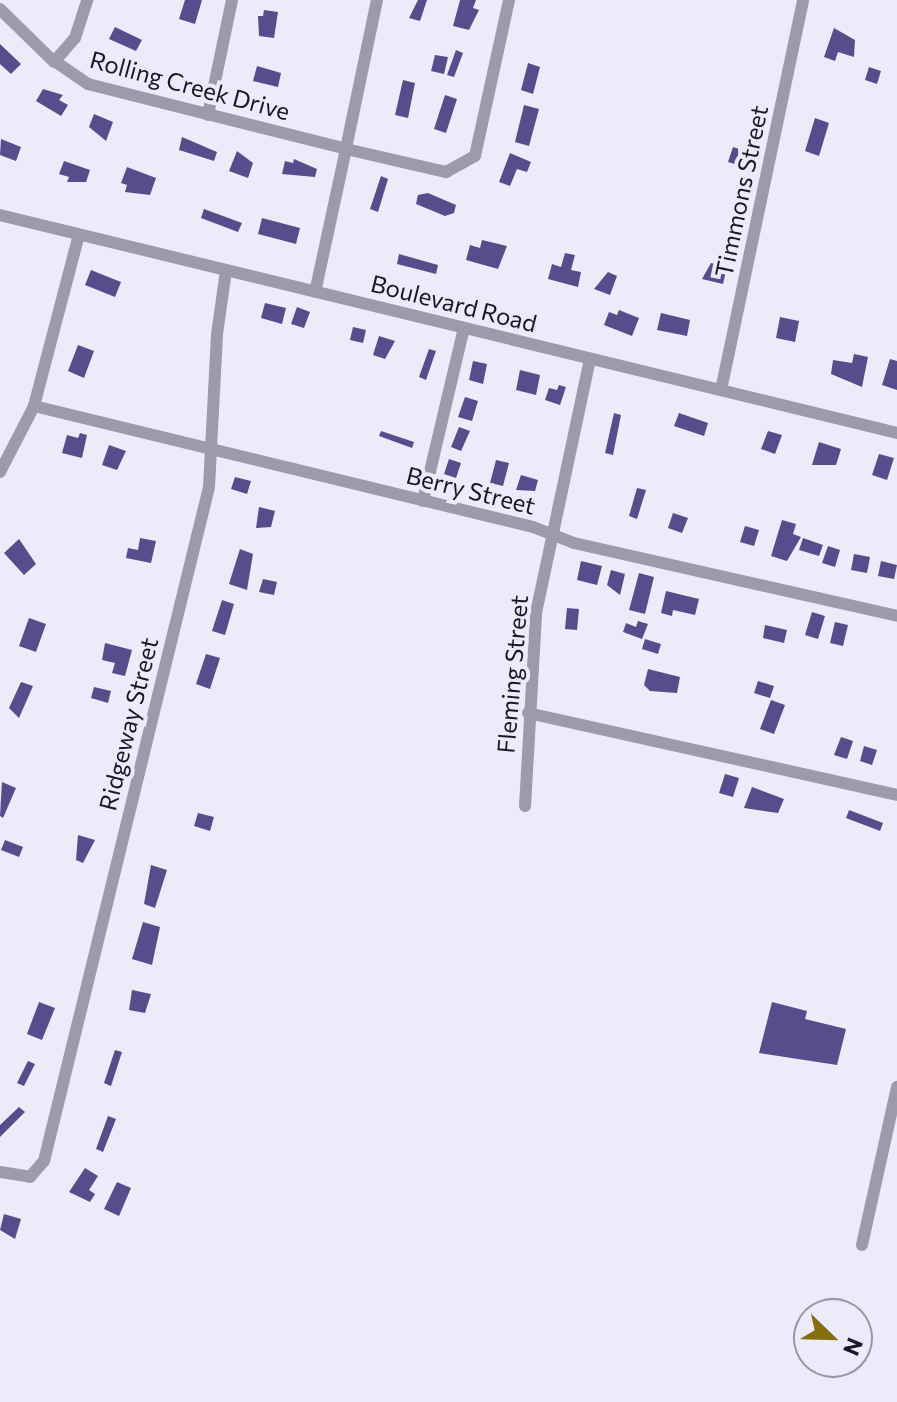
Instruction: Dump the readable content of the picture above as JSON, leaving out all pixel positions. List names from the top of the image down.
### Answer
{
  "streets": {
    "street": [
      "Rolling Creek Drive",
      "Timmons Street",
      "Boulevard Road",
      "Berry Street",
      "Fleming Street",
      "Ridgeway Street"
    ]
  },
  "crossings": [
    ["Timmons Street", "Boulevard Road"],
    ["Boulevard Road", "Fleming Street"],
    ["Boulevard Road", "Ridgeway Street"],
    ["Berry Street", "Fleming Street"],
    ["Berry Street", "Ridgeway Street"]
  ],
  "north": "bottom right"
}
